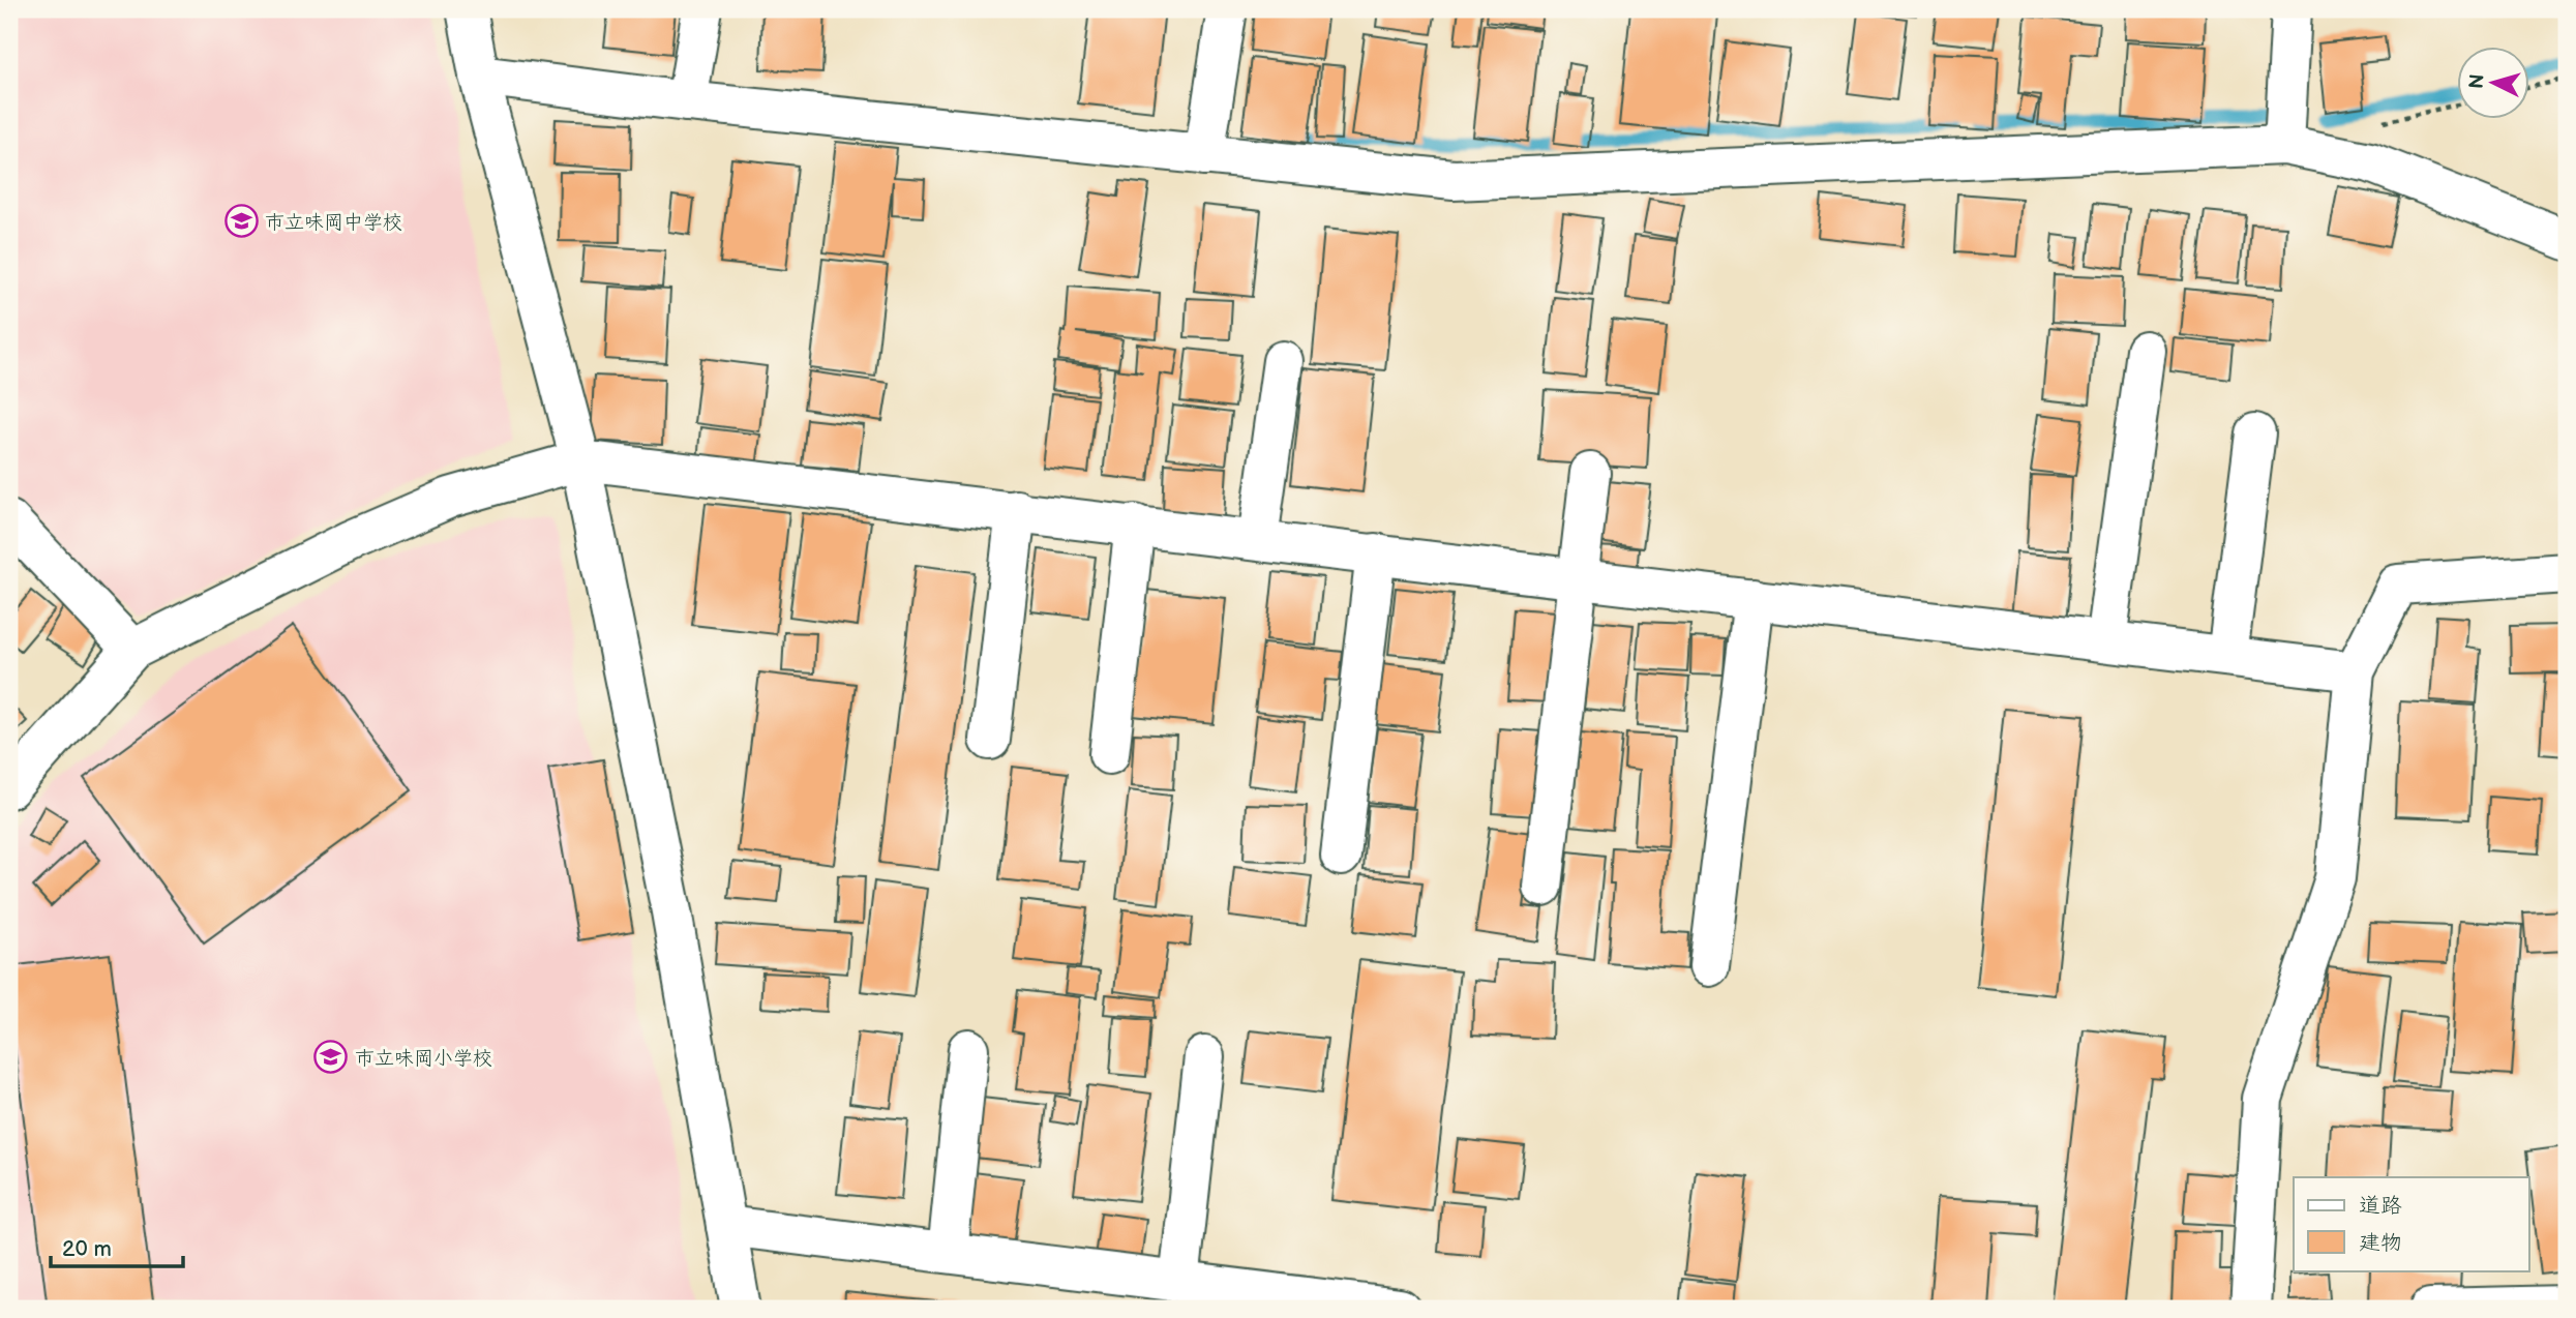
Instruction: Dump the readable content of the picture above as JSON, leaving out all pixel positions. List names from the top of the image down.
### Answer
{
  "places": {
    "school or university": ["市立味岡中学校", "市立味岡小学校"]
  },
  "legend": ["道路", "建物"],
  "scale_bar": "20 m",
  "north": "left"
}
